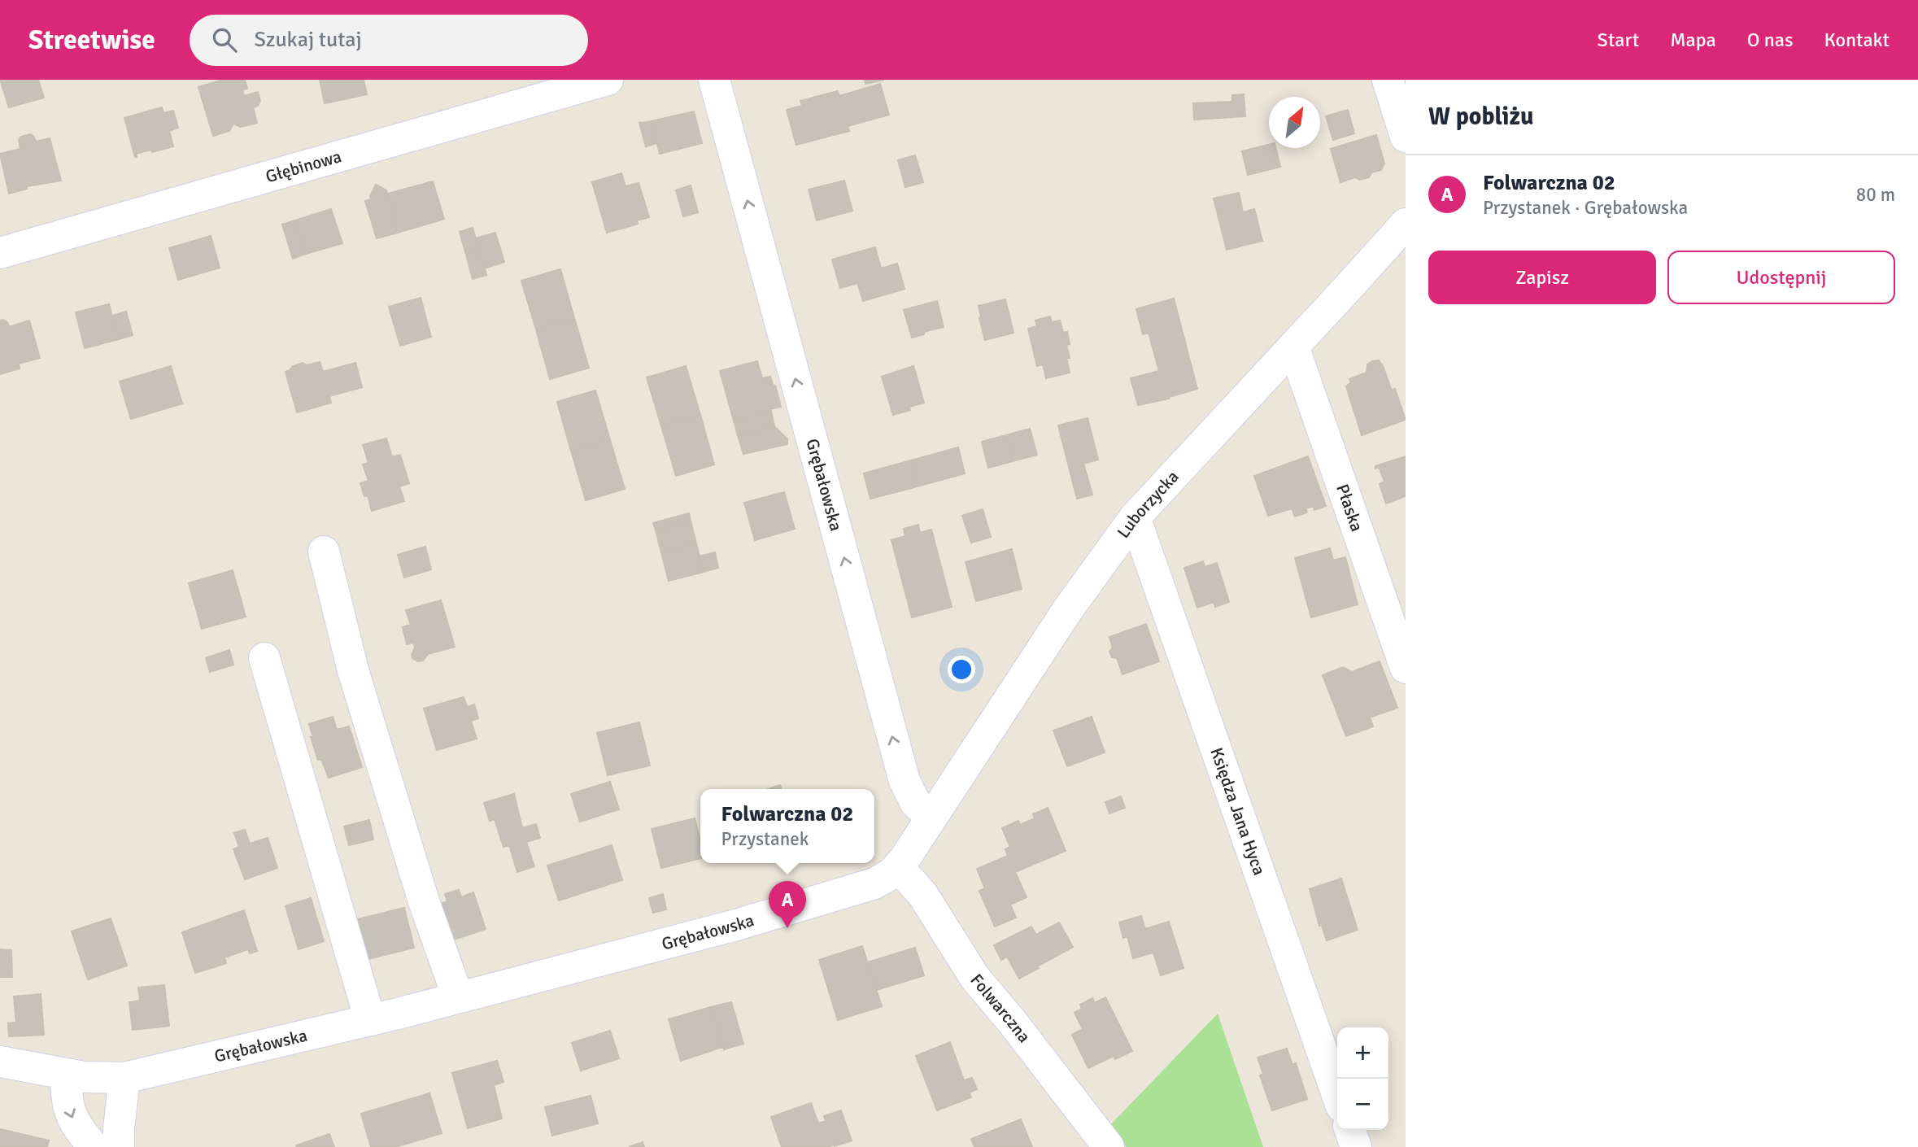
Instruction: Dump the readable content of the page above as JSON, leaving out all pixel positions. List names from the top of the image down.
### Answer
{
  "streets": {
    "street": [
      "Głębinowa",
      "Grębałowska",
      "Luborzycka",
      "Płaska",
      "Księdza Jana Hyca",
      "Folwarczna"
    ]
  },
  "crossings": [
    ["Grębałowska", "Luborzycka"],
    ["Grębałowska", "Folwarczna"],
    ["Luborzycka", "Płaska"],
    ["Luborzycka", "Księdza Jana Hyca"]
  ],
  "one_way": ["Grębałowska"],
  "north": "top right",
  "page": {
    "header": "Streetwise",
    "search": "Szukaj tutaj",
    "nav": [
      "Start",
      "Mapa",
      "O nas",
      "Kontakt"
    ],
    "heading": "W pobliżu",
    "list": [
      {
        "mark": "A",
        "name": "Folwarczna 02",
        "note": "Przystanek · Grębałowska",
        "value": "80 m"
      }
    ],
    "buttons": ["Zapisz", "Udostępnij"],
    "popup": ["Folwarczna 02", "Przystanek"],
    "pins": "A",
    "map_buttons": ["+", "−"]
  }
}
